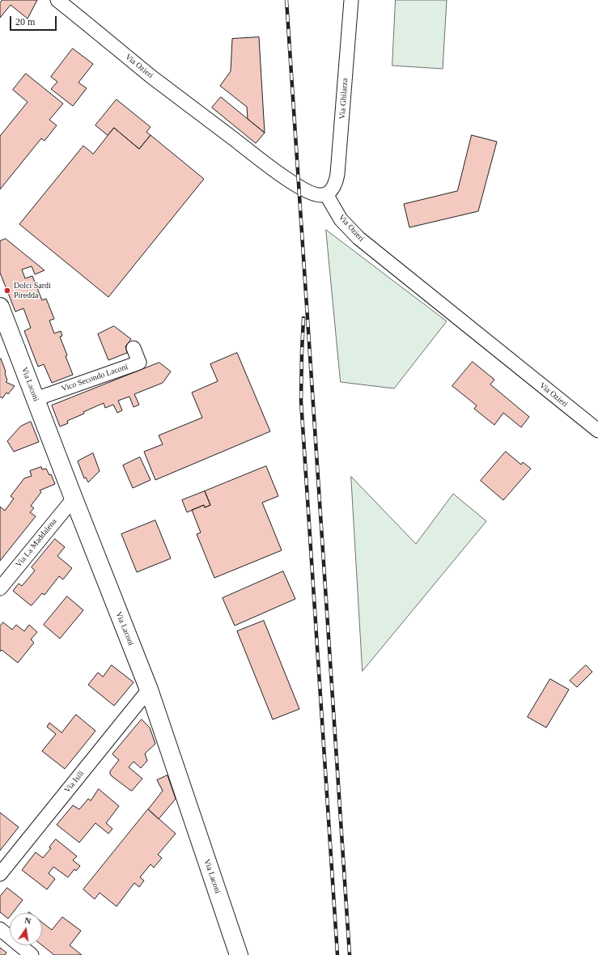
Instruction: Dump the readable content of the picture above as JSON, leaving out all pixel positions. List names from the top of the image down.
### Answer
{
  "streets": {
    "street": [
      "Via Ozieri",
      "Via Ghilarza",
      "Vico Secondo Laconi",
      "Via Laconi",
      "Via La Maddalena",
      "Via Isili"
    ]
  },
  "crossings": [
    ["Via Ozieri", "Via Ghilarza"],
    ["Vico Secondo Laconi", "Via Laconi"],
    ["Via Laconi", "Via La Maddalena"],
    ["Via Laconi", "Via Isili"]
  ],
  "places": ["Dolci Sardi Piredda"],
  "scale_bar": "20 m",
  "north": "top"
}
